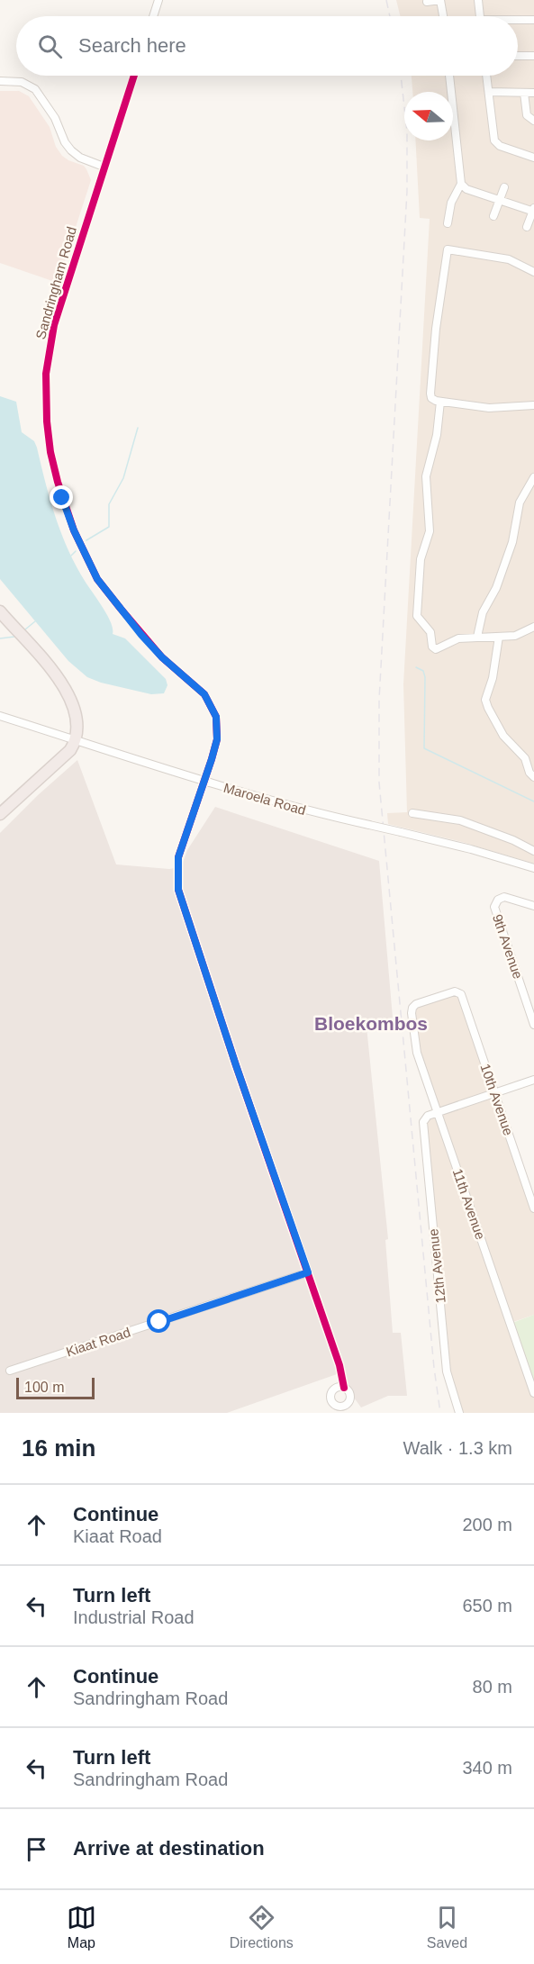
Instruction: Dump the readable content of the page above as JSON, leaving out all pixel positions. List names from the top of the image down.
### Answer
{
  "streets": {
    "street": [
      "Sandringham Road",
      "Maroela Road",
      "9th Avenue",
      "10th Avenue",
      "11th Avenue",
      "12th Avenue",
      "Kiaat Road"
    ]
  },
  "crossings": [
    ["Sandringham Road", "Maroela Road"],
    ["Sandringham Road", "Kiaat Road"],
    ["10th Avenue", "11th Avenue"],
    ["11th Avenue", "12th Avenue"]
  ],
  "districts": ["Bloekombos"],
  "scale_bar": "100 m",
  "north": "left",
  "page": {
    "search": "Search here",
    "scale": "100 m",
    "heading": ["16 min", "Walk · 1.3 km"],
    "list": [
      ["Continue", "Kiaat Road", "200 m"],
      ["Turn left", "Industrial Road", "650 m"],
      ["Continue", "Sandringham Road", "80 m"],
      ["Turn left", "Sandringham Road", "340 m"],
      "Arrive at destination"
    ],
    "nav": ["Map", "Directions", "Saved"]
  }
}
